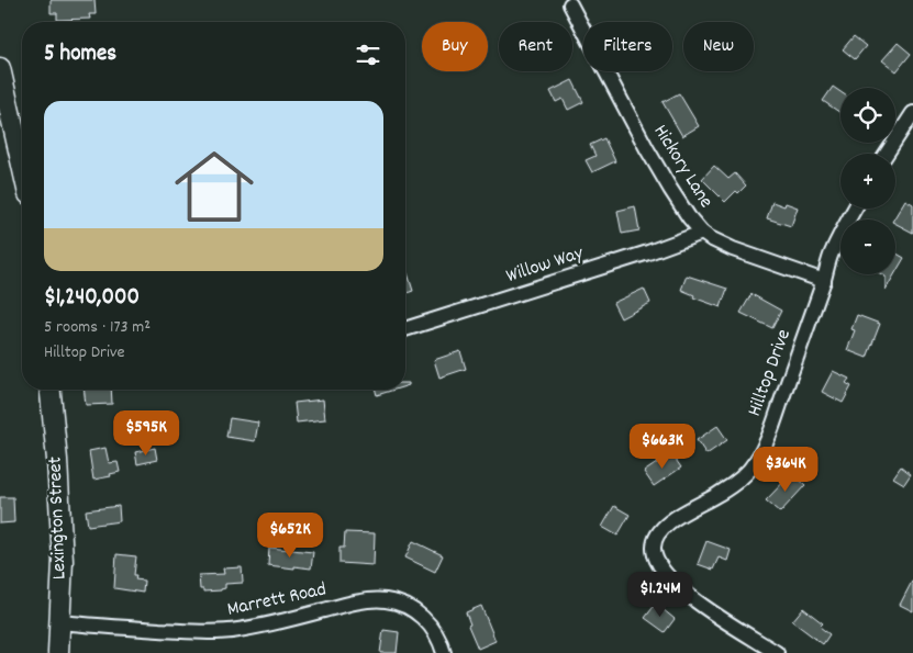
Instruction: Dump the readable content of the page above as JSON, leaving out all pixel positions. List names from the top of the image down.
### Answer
{
  "streets": {
    "street": [
      "Hickory Lane",
      "Willow Way",
      "Hilltop Drive",
      "Lexington Street",
      "Marrett Road"
    ]
  },
  "crossings": [
    ["Hickory Lane", "Willow Way"],
    ["Hickory Lane", "Hilltop Drive"],
    ["Lexington Street", "Marrett Road"]
  ],
  "page": {
    "chip": [
      "Buy",
      "Rent",
      "Filters",
      "New"
    ],
    "heading": "5 homes",
    "map_buttons": ["+", "−"],
    "list": [
      {
        "name": "$1,240,000",
        "note": "5 rooms · 173 m² · Hilltop Drive"
      }
    ],
    "price": [
      "$595K",
      "$663K",
      "$364K",
      "$652K",
      "$1.24M"
    ]
  }
}
